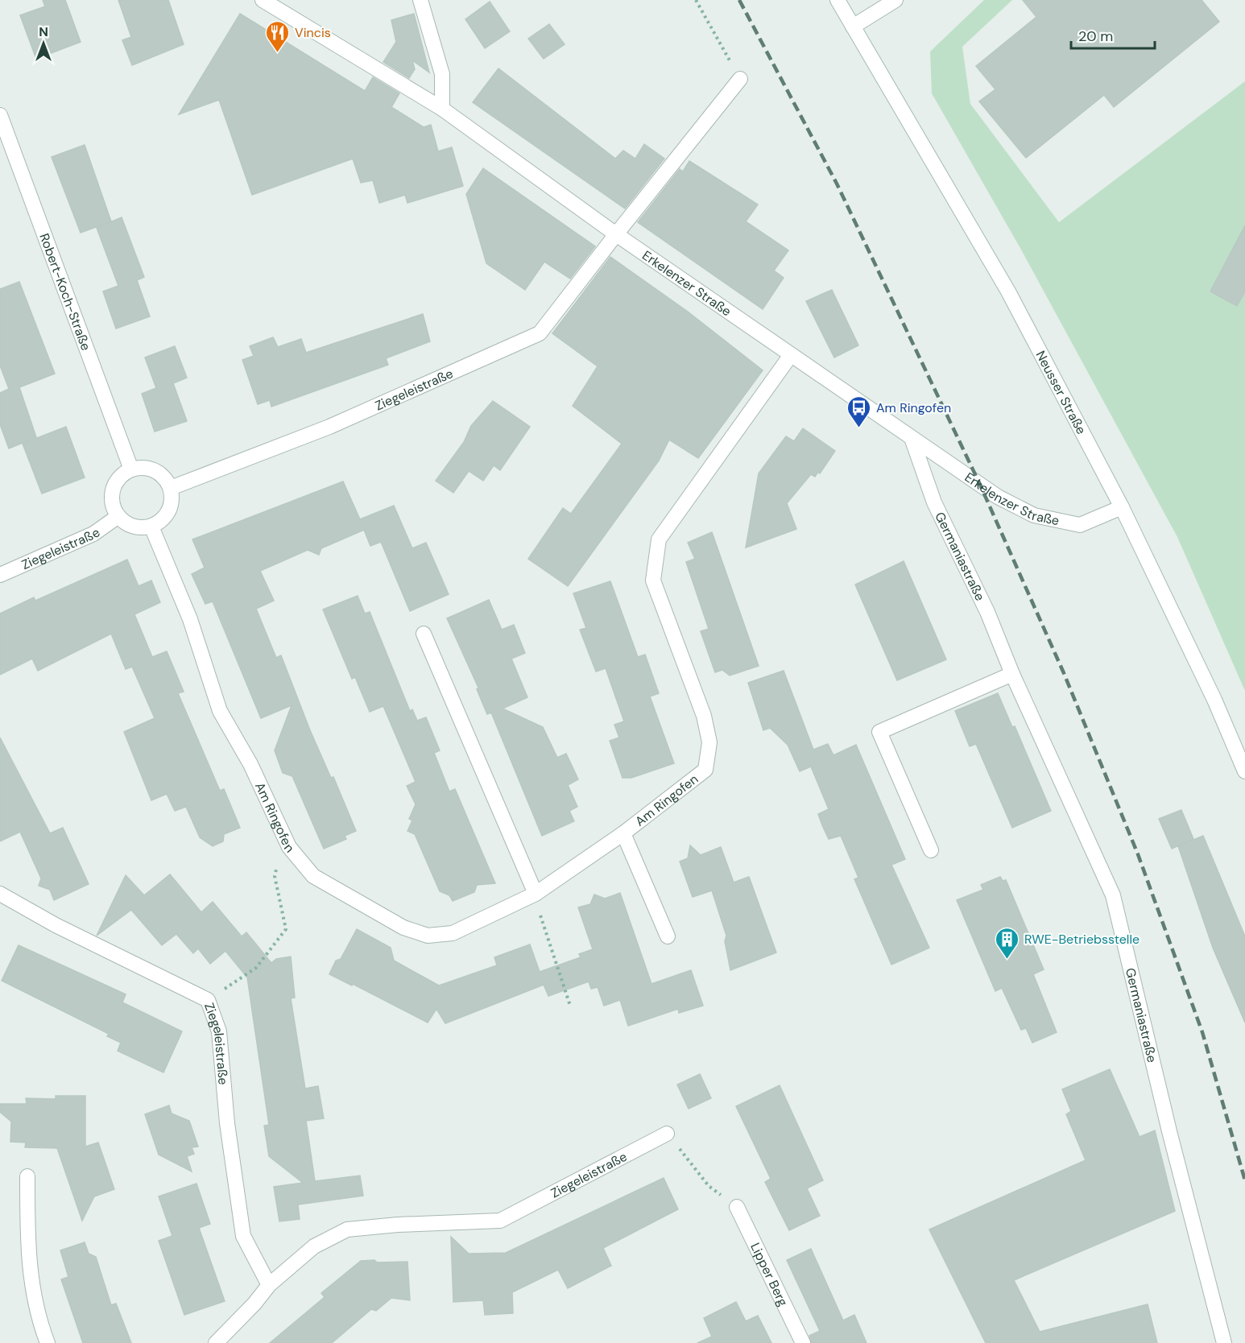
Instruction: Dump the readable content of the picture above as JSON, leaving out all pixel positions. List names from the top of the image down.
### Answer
{
  "streets": {
    "street": [
      "Erkelenzer Straße",
      "Robert-Koch-Straße",
      "Ziegeleistraße",
      "Neusser Straße",
      "Germaniastraße",
      "Am Ringofen",
      "Lipper Berg"
    ]
  },
  "crossings": [
    ["Erkelenzer Straße", "Ziegeleistraße"],
    ["Erkelenzer Straße", "Neusser Straße"],
    ["Erkelenzer Straße", "Germaniastraße"],
    ["Erkelenzer Straße", "Am Ringofen"],
    ["Robert-Koch-Straße", "Ziegeleistraße"],
    ["Robert-Koch-Straße", "Am Ringofen"],
    ["Ziegeleistraße", "Am Ringofen"]
  ],
  "places": {
    "restaurant": ["Vincis"],
    "bus stop": ["Am Ringofen"],
    "building": ["RWE-Betriebsstelle"]
  },
  "scale_bar": "20 m",
  "north": "top"
}
